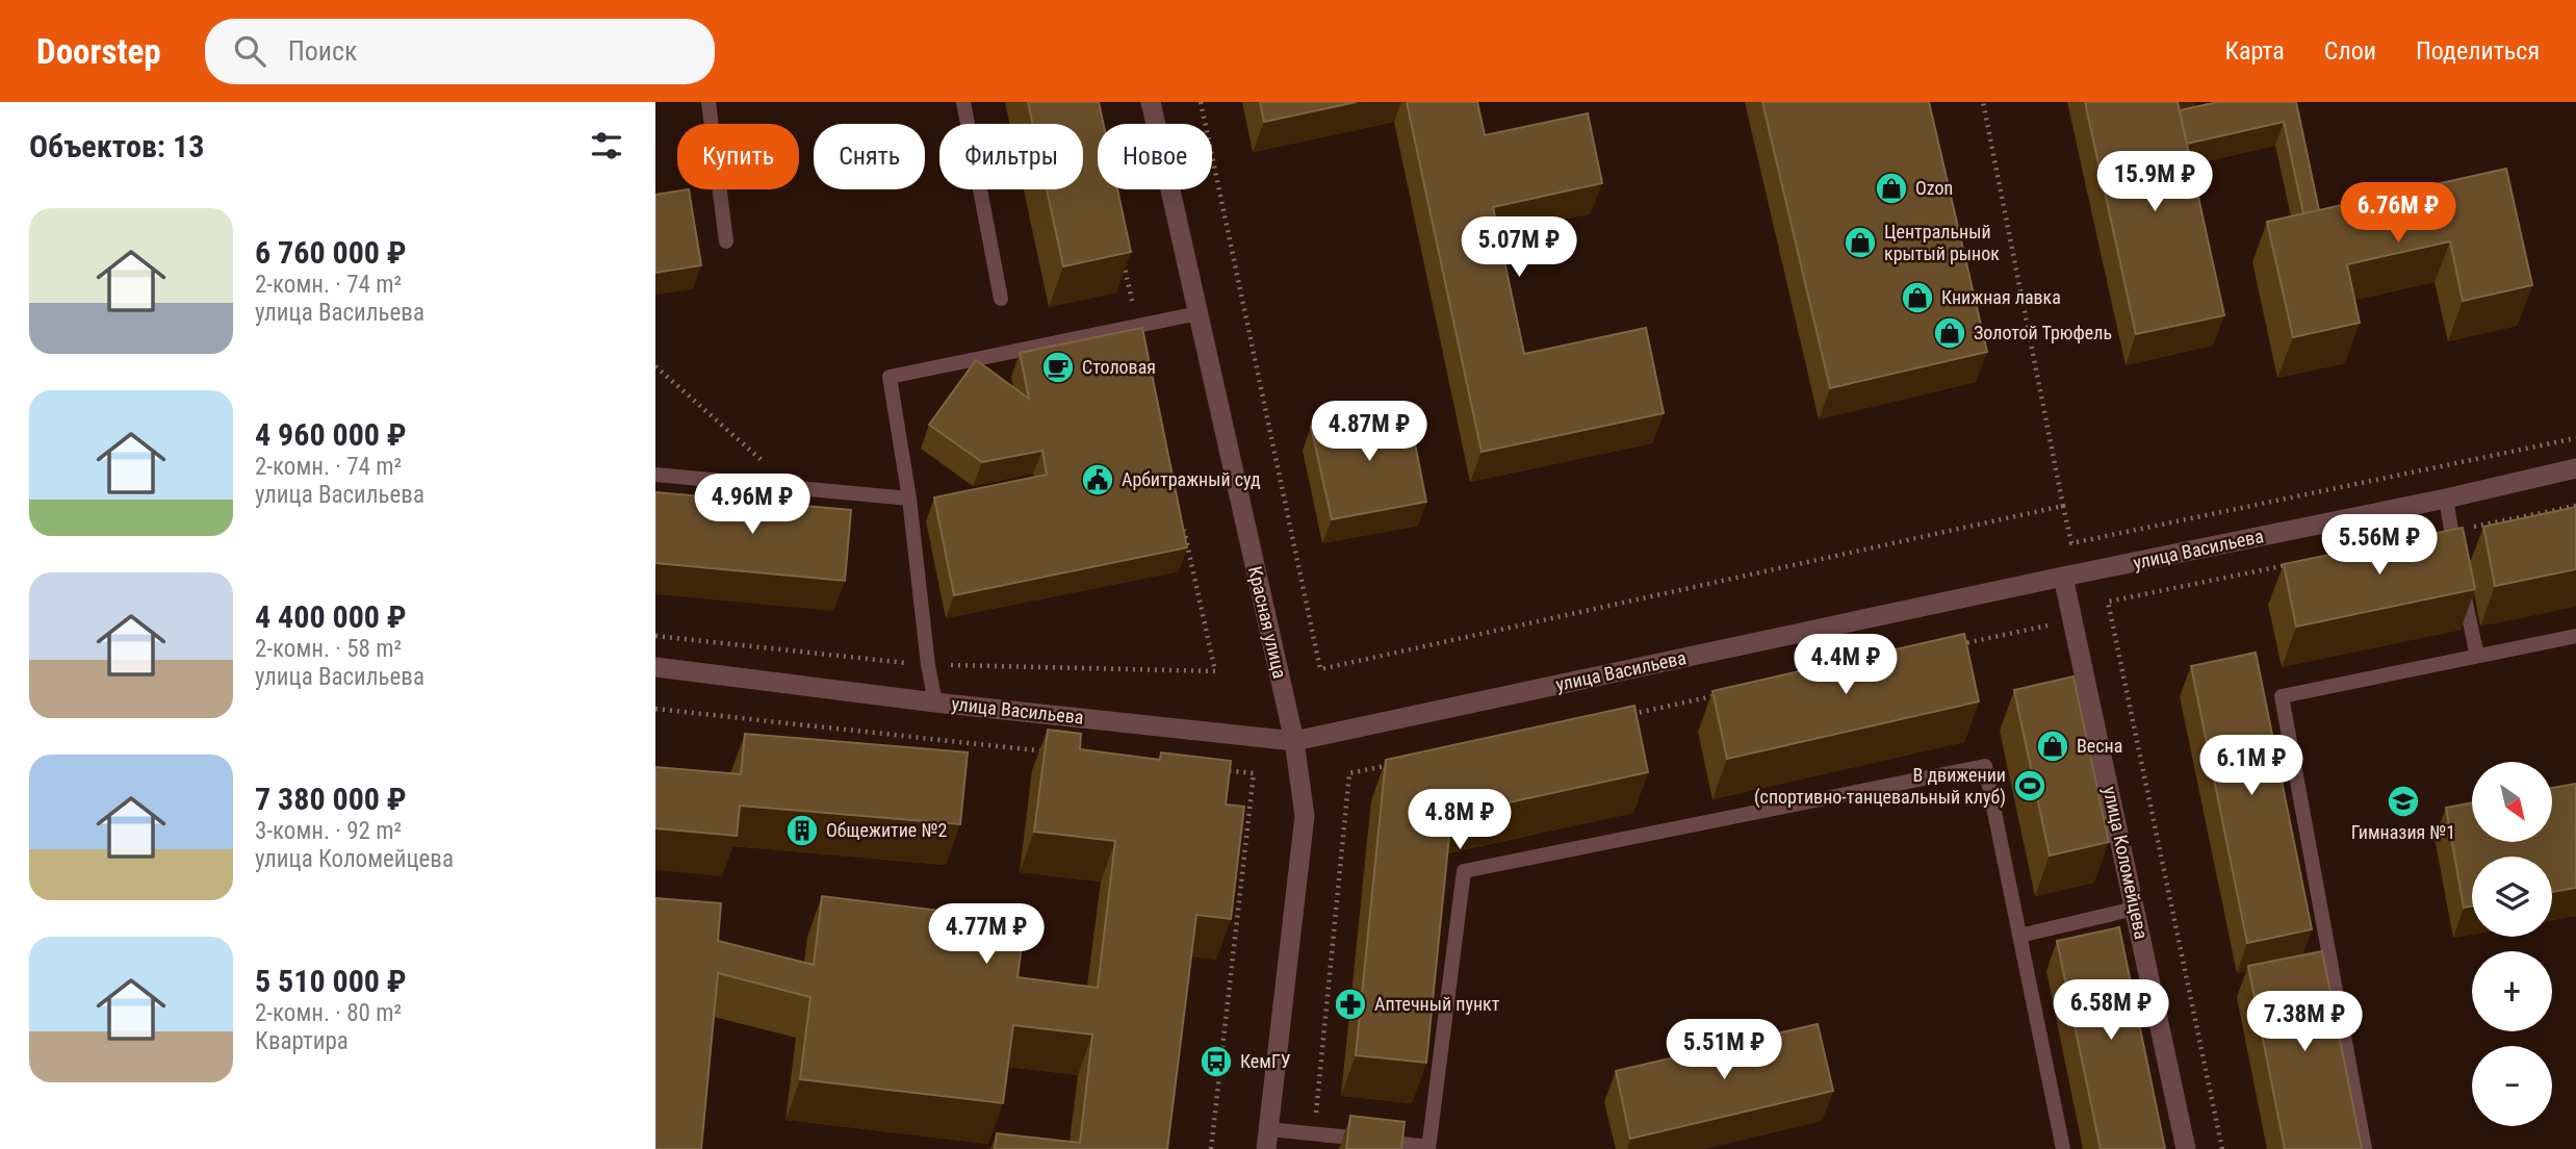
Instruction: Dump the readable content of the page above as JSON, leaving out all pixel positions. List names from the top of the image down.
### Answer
{
  "streets": {
    "street": ["улица Васильева", "Красная улица", "улица Коломейцева"]
  },
  "crossings": [
    ["улица Васильева", "Красная улица"],
    ["улица Васильева", "улица Коломейцева"]
  ],
  "places": {
    "shop": [
      "Ozon",
      "Центральный крытый рынок",
      "Книжная лавка",
      "Золотой Трюфель",
      "Весна"
    ],
    "cafe": ["Столовая"],
    "public building": ["Арбитражный суд"],
    "sports": ["В движении (спортивно-танцевальный клуб)"],
    "school or university": ["Гимназия №1"],
    "building": ["Общежитие №2"],
    "pharmacy": ["Аптечный пункт"],
    "bus stop": ["КемГУ"]
  },
  "north": "bottom right",
  "page": {
    "header": "Doorstep",
    "search": "Поиск",
    "nav": ["Карта", "Слои", "Поделиться"],
    "heading": "Объектов: 13",
    "chip": [
      "Купить",
      "Снять",
      "Фильтры",
      "Новое"
    ],
    "price": [
      "15.9M ₽",
      "6.76M ₽",
      "5.07M ₽",
      "4.87M ₽",
      "4.96M ₽",
      "5.56M ₽",
      "4.4M ₽",
      "6.1M ₽",
      "4.8M ₽",
      "4.77M ₽",
      "6.58M ₽",
      "7.38M ₽",
      "5.51M ₽"
    ],
    "list": [
      {
        "name": "6 760 000 ₽",
        "note": "2-комн. · 74 m² · улица Васильева"
      },
      {
        "name": "4 960 000 ₽",
        "note": "2-комн. · 74 m² · улица Васильева"
      },
      {
        "name": "4 400 000 ₽",
        "note": "2-комн. · 58 m² · улица Васильева"
      },
      {
        "name": "7 380 000 ₽",
        "note": "3-комн. · 92 m² · улица Коломейцева"
      },
      {
        "name": "5 510 000 ₽",
        "note": "2-комн. · 80 m² · Квартира"
      }
    ],
    "map_buttons": ["+", "−"]
  }
}
